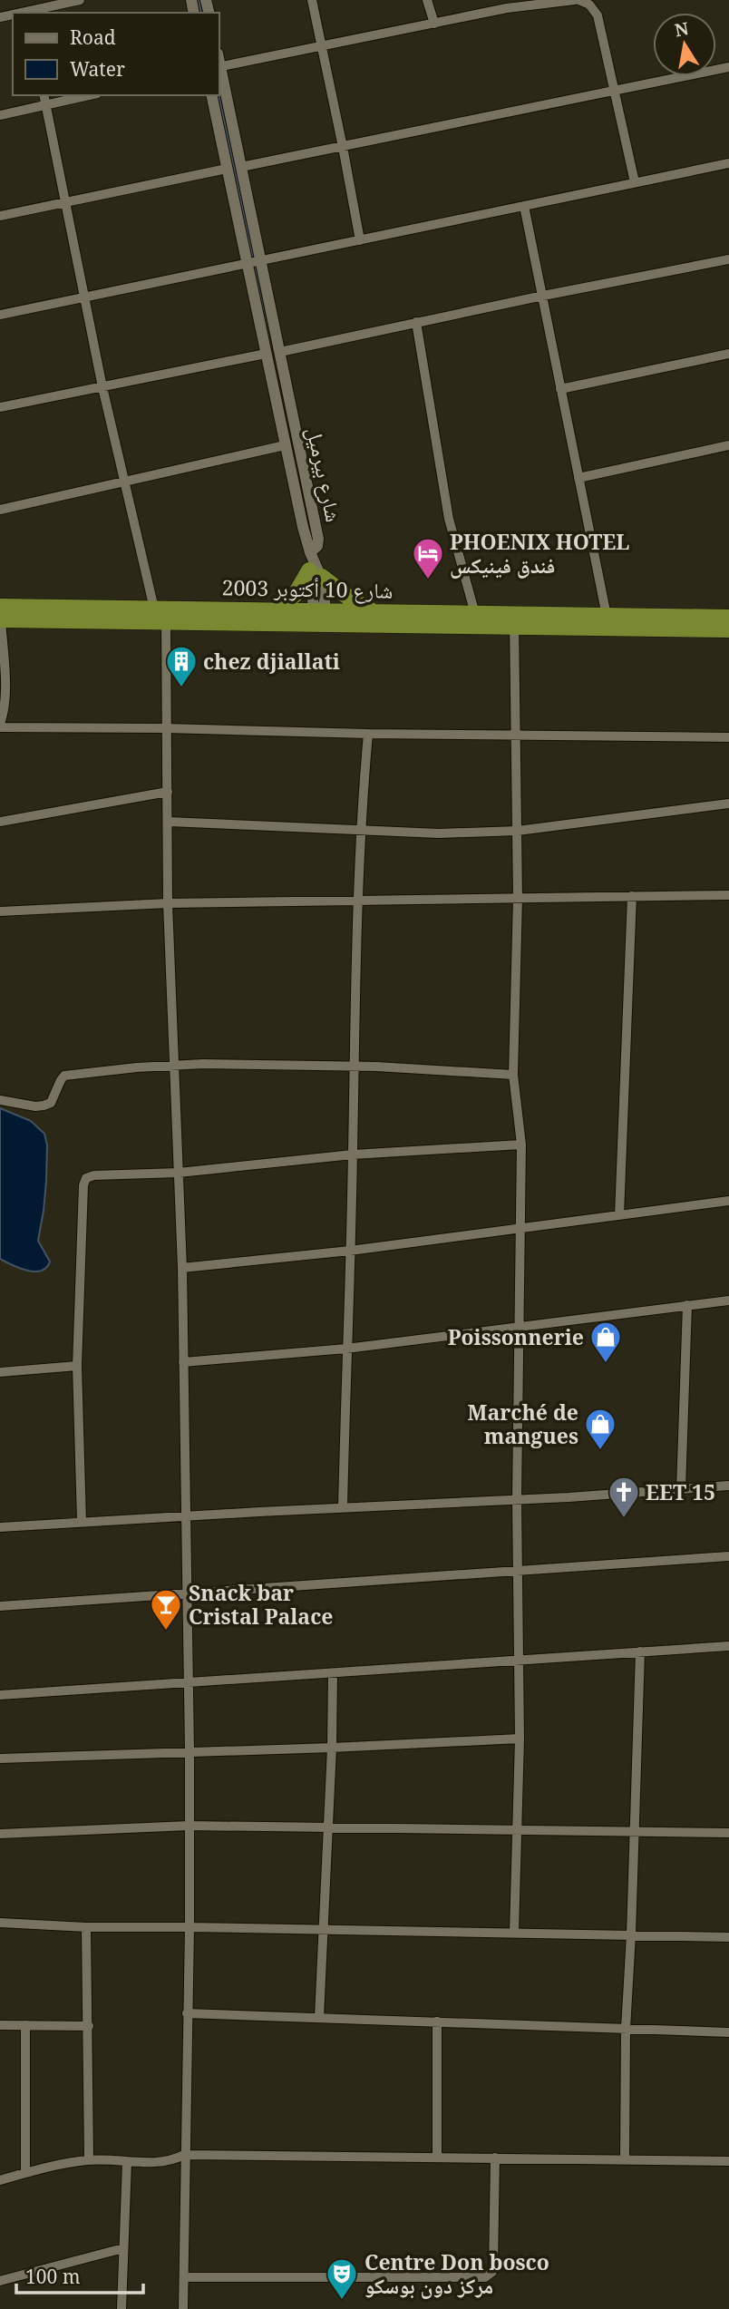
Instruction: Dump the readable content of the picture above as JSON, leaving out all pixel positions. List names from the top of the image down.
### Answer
{
  "streets": {
    "highway": ["شارع 10 أكتوبر 2003"],
    "street": ["شارع بيرميل"]
  },
  "places": {
    "hotel": ["PHOENIX HOTEL فندق فينيكس"],
    "building": ["chez djiallati"],
    "shop": ["Poissonnerie", "Marché de mangues"],
    "church": ["EET 15"],
    "bar": ["Snack bar Cristal Palace"],
    "theatre": ["Centre Don bosco مركز دون بوسكو"]
  },
  "legend": ["Road", "Water"],
  "scale_bar": "100 m",
  "north": "top"
}
